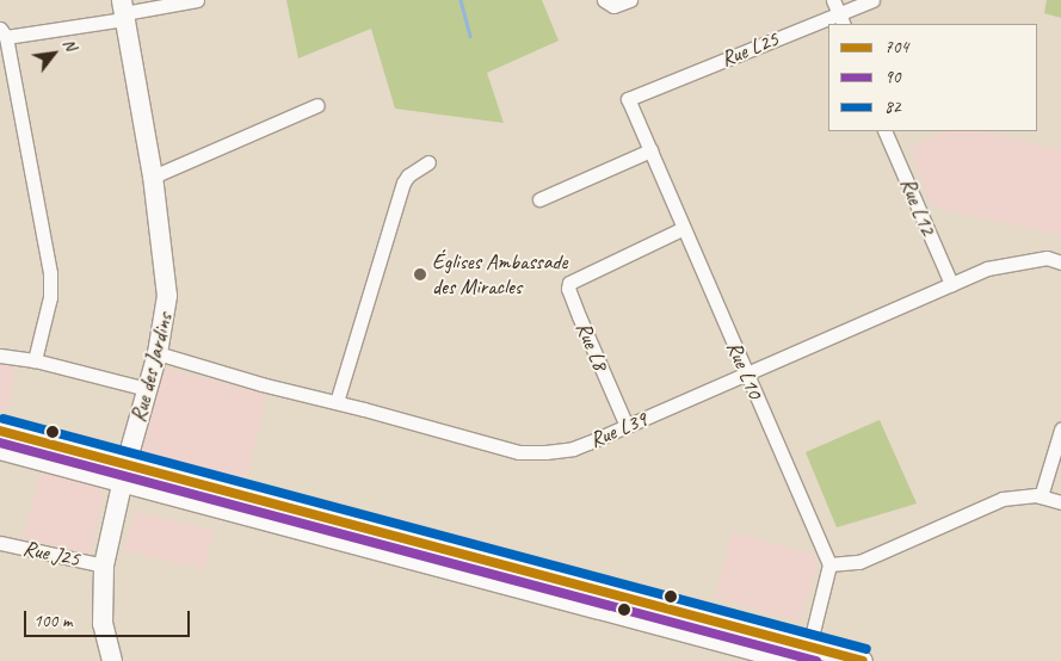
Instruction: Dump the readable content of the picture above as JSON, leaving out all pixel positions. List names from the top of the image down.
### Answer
{
  "streets": {
    "main road": ["Rue des Jardins"],
    "street": [
      "Rue L25",
      "Rue L12",
      "Rue L8",
      "Rue L10",
      "Rue L39",
      "Rue J25"
    ]
  },
  "crossings": [
    ["Rue L25", "Rue L10"],
    ["Rue L12", "Rue L39"],
    ["Rue L8", "Rue L10"],
    ["Rue L8", "Rue L39"],
    ["Rue des Jardins", "Rue L39"],
    ["Rue des Jardins", "Rue J25"],
    ["Rue L10", "Rue L39"]
  ],
  "places": ["Églises Ambassade des Miracles"],
  "lines": ["transit line 82", "transit line 704", "transit line 90"],
  "legend": ["704", "90", "82"],
  "scale_bar": "100 m",
  "north": "top right"
}
